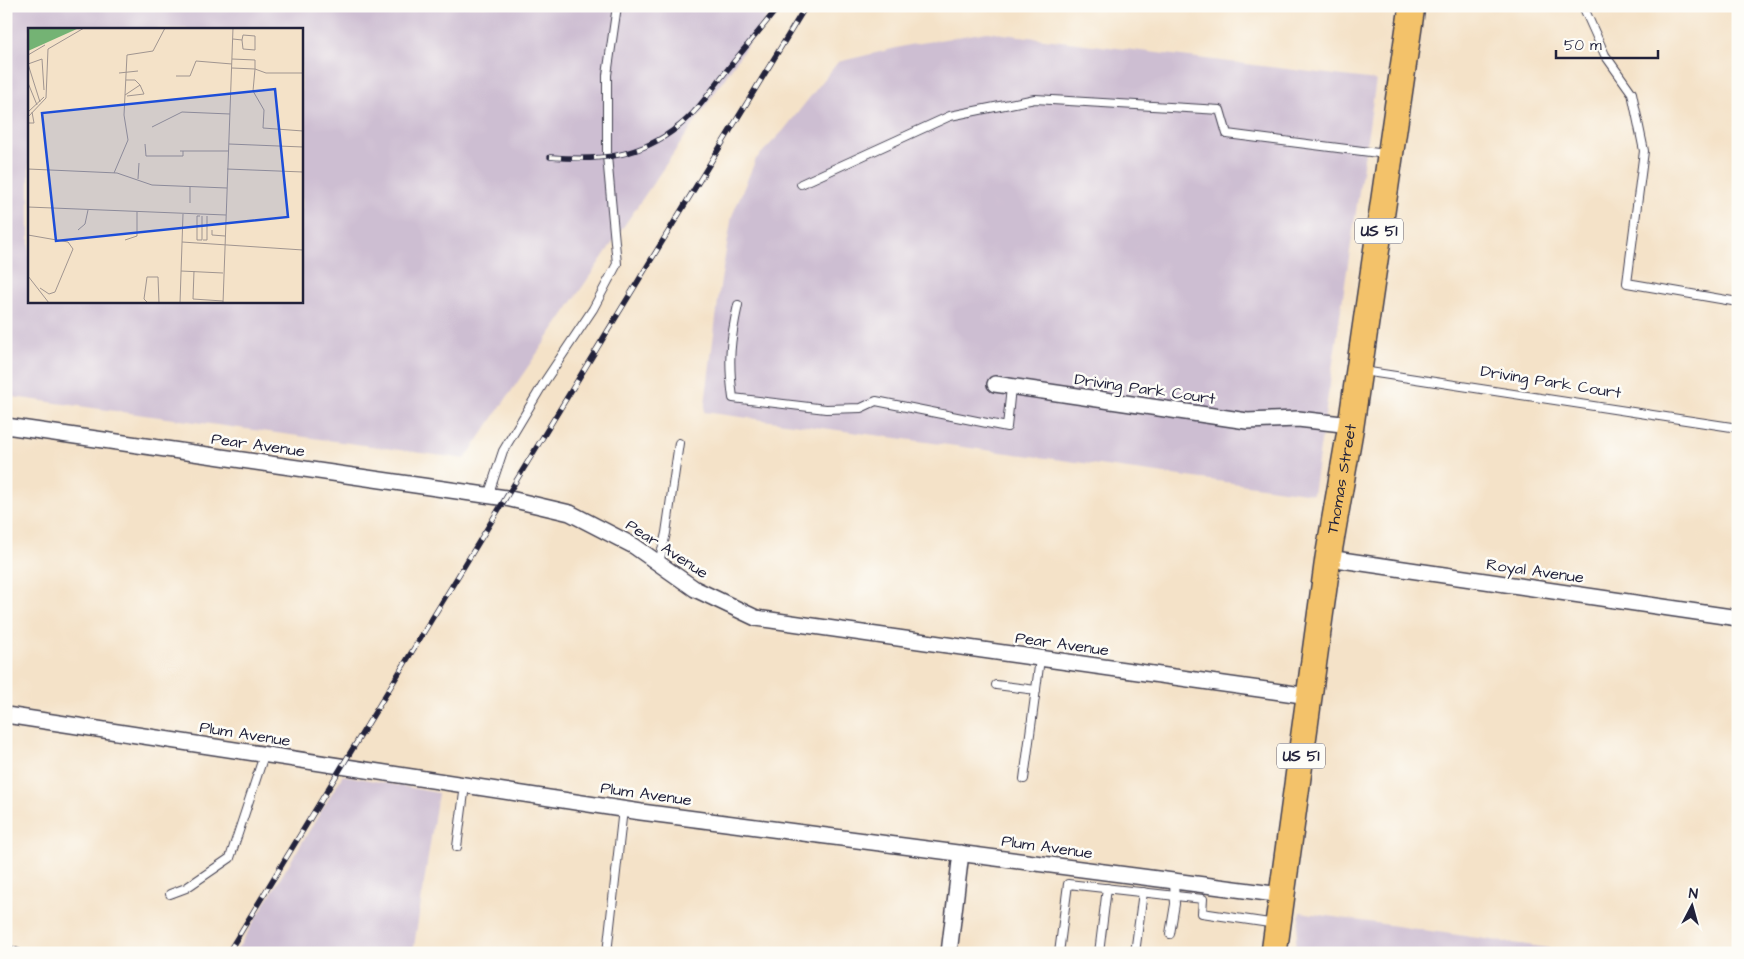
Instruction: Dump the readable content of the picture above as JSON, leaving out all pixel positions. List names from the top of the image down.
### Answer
{
  "streets": {
    "main road": ["US 51", "Thomas Street"],
    "street": [
      "Driving Park Court",
      "Pear Avenue",
      "Royal Avenue",
      "Plum Avenue"
    ]
  },
  "crossings": [
    ["Driving Park Court", "Thomas Street"],
    ["Pear Avenue", "Thomas Street"],
    ["Thomas Street", "Royal Avenue"],
    ["Thomas Street", "Plum Avenue"]
  ],
  "scale_bar": "50 m",
  "north": "top"
}
